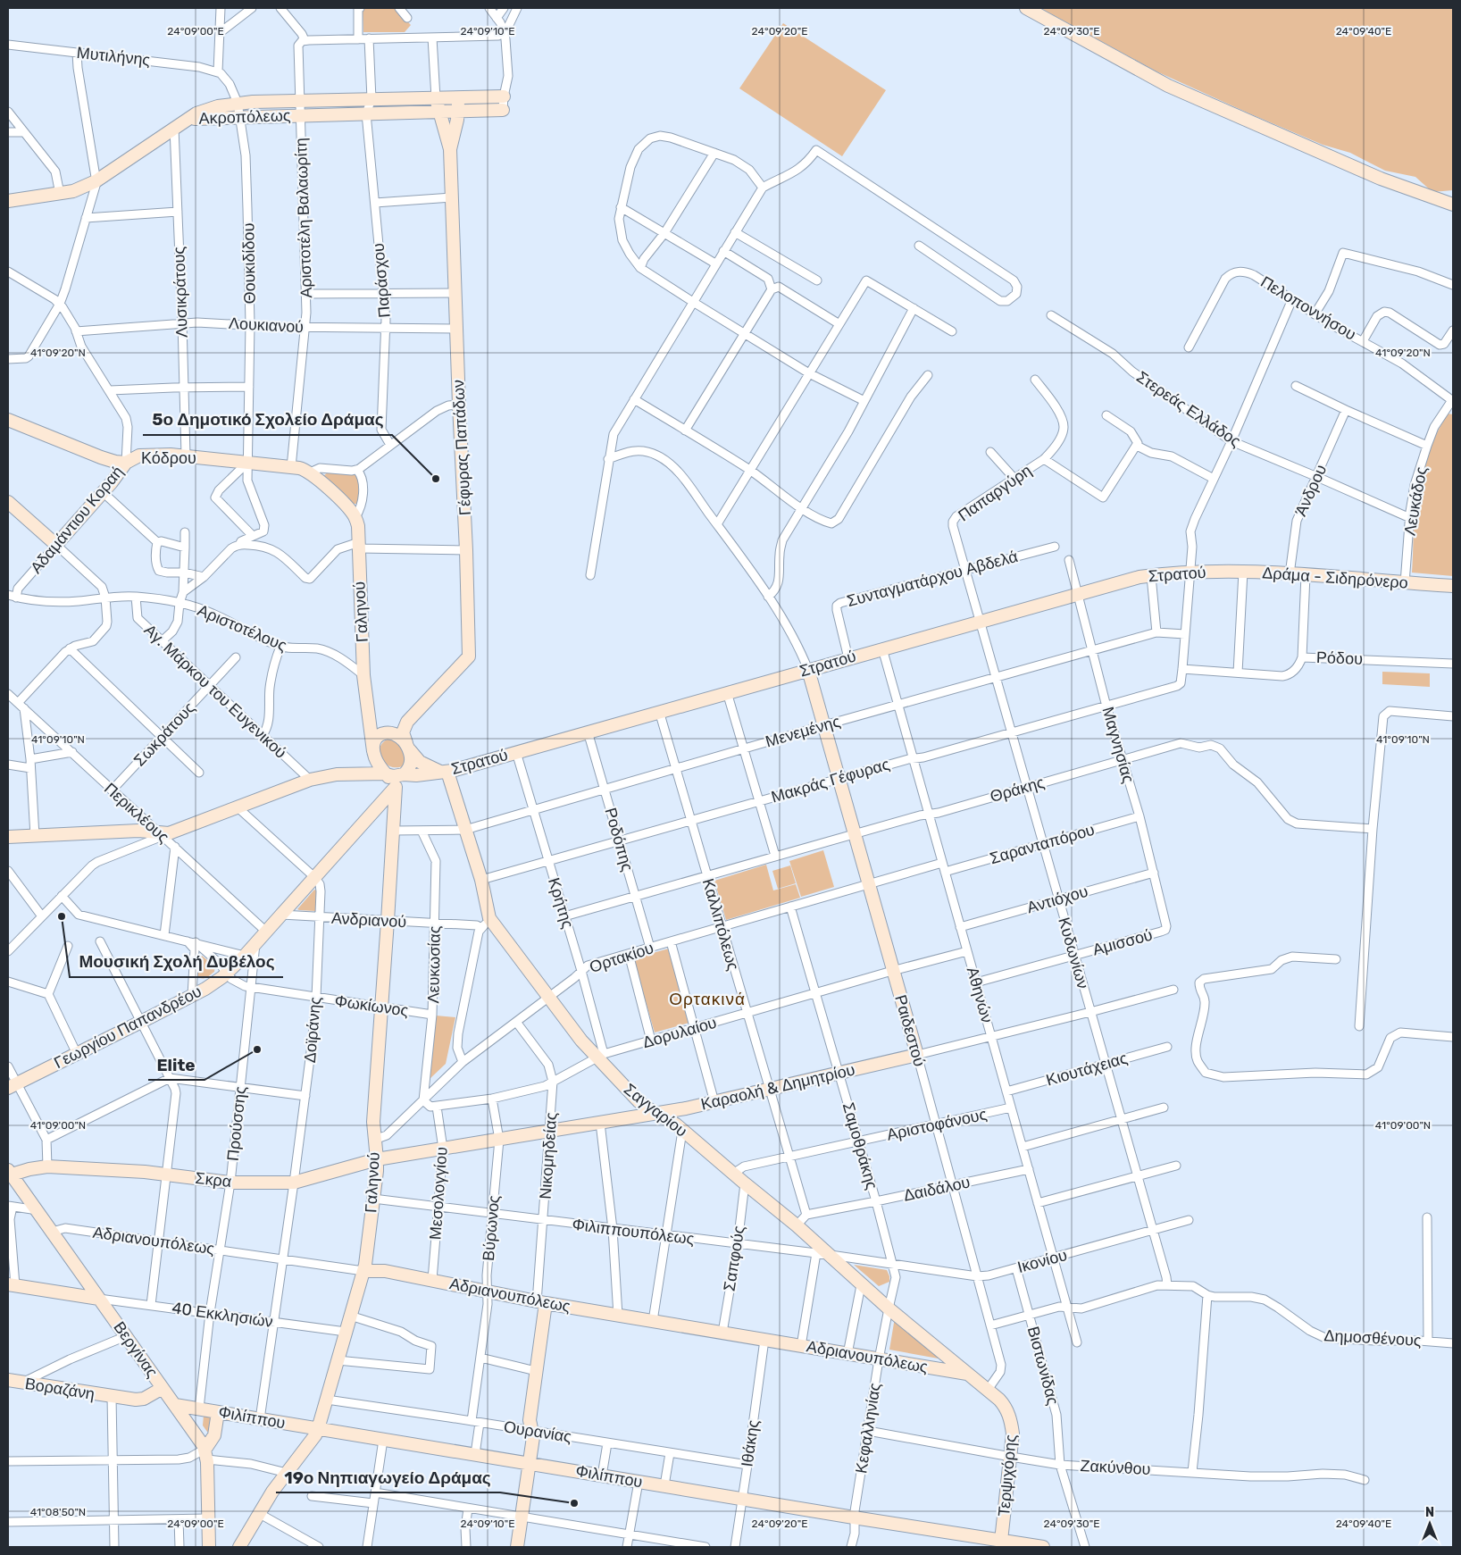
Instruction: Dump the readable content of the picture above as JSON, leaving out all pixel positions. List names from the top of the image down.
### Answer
{
  "streets": {
    "street": [
      "Μυτιλήνης",
      "Ακροπόλεως",
      "Αριστοτέλη Βαλαωρίτη",
      "Θουκιδίδου",
      "Παράσχου",
      "Λυσικράτους",
      "Πελοποννήσου",
      "Λουκιανού",
      "Στερεάς Ελλάδος",
      "Γέφυρας Παπάδων",
      "Κόδρου",
      "Άνδρου",
      "Παπαργύρη",
      "Λευκάδος",
      "Αδαμάντιου Κοραή",
      "Στρατού",
      "Δράμα - Σιδηρόνερο",
      "Συνταγματάρχου Αβδελά",
      "Γαληνού",
      "Αριστοτέλους",
      "Ρόδου",
      "Αγ. Μάρκου του Ευγενικού",
      "Μενεμένης",
      "Σωκράτους",
      "Μαγνησίας",
      "Μακράς Γέφυρας",
      "Θράκης",
      "Περικλέους",
      "Ροδόπης",
      "Σαρανταπόρου",
      "Αντιόχου",
      "Κρήτης",
      "Ανδριανού",
      "Καλλιπόλεως",
      "Αμισσού",
      "Κυδωνίων",
      "Ορτακίου",
      "Λευκωσίας",
      "Αθηνών",
      "Φωκίωνος",
      "Γεωργίου Παπανδρέου",
      "Δοϊράνης",
      "Ραιδεστού",
      "Δορυλαίου",
      "Κιουτάχειας",
      "Καραολή & Δημητρίου",
      "Σαγγαρίου",
      "Προύσσης",
      "Αριστοφάνους",
      "Σαμοθράκης",
      "Νικομηδείας",
      "Σκρα",
      "Δαιδάλου",
      "Μεσολογγίου",
      "Βύρωνος",
      "Φιλιππουπόλεως",
      "Αδριανουπόλεως",
      "Σαπφούς",
      "Ικονίου",
      "40 Εκκλησιών",
      "Δημοσθένους",
      "Βεργίνας",
      "Βιστωνίδας",
      "Βοραζάνη",
      "Φιλίππου",
      "Κεφαλληνίας",
      "Ουρανίας",
      "Ιθάκης",
      "Ζακύνθου",
      "Τερψιχόρης"
    ]
  },
  "crossings": [
    ["Μυτιλήνης", "Θουκιδίδου"],
    ["Ακροπόλεως", "Αριστοτέλη Βαλαωρίτη"],
    ["Ακροπόλεως", "Θουκιδίδου"],
    ["Ακροπόλεως", "Παράσχου"],
    ["Ακροπόλεως", "Λυσικράτους"],
    ["Αριστοτέλη Βαλαωρίτη", "Λουκιανού"],
    ["Αριστοτέλη Βαλαωρίτη", "Κόδρου"],
    ["Θουκιδίδου", "Λουκιανού"],
    ["Θουκιδίδου", "Κόδρου"],
    ["Παράσχου", "Λουκιανού"],
    ["Λυσικράτους", "Λουκιανού"],
    ["Λυσικράτους", "Κόδρου"],
    ["Πελοποννήσου", "Λευκάδος"],
    ["Λουκιανού", "Γέφυρας Παπάδων"],
    ["Λουκιανού", "Αδαμάντιου Κοραή"],
    ["Στερεάς Ελλάδος", "Άνδρου"],
    ["Στερεάς Ελλάδος", "Λευκάδος"],
    ["Γέφυρας Παπάδων", "Στρατού"],
    ["Γέφυρας Παπάδων", "Γαληνού"],
    ["Γέφυρας Παπάδων", "Γεωργίου Παπανδρέου"],
    ["Κόδρου", "Αδαμάντιου Κοραή"],
    ["Κόδρου", "Γαληνού"],
    ["Άνδρου", "Δράμα - Σιδηρόνερο"],
    ["Παπαργύρη", "Στρατού"],
    ["Παπαργύρη", "Συνταγματάρχου Αβδελά"],
    ["Παπαργύρη", "Κυδωνίων"],
    ["Λευκάδος", "Δράμα - Σιδηρόνερο"],
    ["Αδαμάντιου Κοραή", "Αριστοτέλους"],
    ["Στρατού", "Δράμα - Σιδηρόνερο"],
    ["Στρατού", "Συνταγματάρχου Αβδελά"],
    ["Στρατού", "Γαληνού"],
    ["Στρατού", "Μαγνησίας"],
    ["Στρατού", "Ροδόπης"],
    ["Στρατού", "Κρήτης"],
    ["Στρατού", "Καλλιπόλεως"],
    ["Στρατού", "Κυδωνίων"],
    ["Στρατού", "Αθηνών"],
    ["Στρατού", "Γεωργίου Παπανδρέου"],
    ["Στρατού", "Ραιδεστού"],
    ["Στρατού", "Σαγγαρίου"],
    ["Γαληνού", "Αριστοτέλους"],
    ["Γαληνού", "Μενεμένης"],
    ["Γαληνού", "Ανδριανού"],
    ["Γαληνού", "Ορτακίου"],
    ["Γαληνού", "Φωκίωνος"],
    ["Γαληνού", "Γεωργίου Παπανδρέου"],
    ["Γαληνού", "Καραολή & Δημητρίου"],
    ["Γαληνού", "Σκρα"],
    ["Γαληνού", "Φιλιππουπόλεως"],
    ["Γαληνού", "Αδριανουπόλεως"],
    ["Γαληνού", "40 Εκκλησιών"],
    ["Γαληνού", "Φιλίππου"],
    ["Γαληνού", "Ουρανίας"],
    ["Αριστοτέλους", "Αγ. Μάρκου του Ευγενικού"],
    ["Ρόδου", "Μακράς Γέφυρας"],
    ["Αγ. Μάρκου του Ευγενικού", "Σωκράτους"],
    ["Μενεμένης", "Μαγνησίας"],
    ["Μενεμένης", "Ροδόπης"],
    ["Μενεμένης", "Κρήτης"],
    ["Μενεμένης", "Καλλιπόλεως"],
    ["Μενεμένης", "Κυδωνίων"],
    ["Μενεμένης", "Λευκωσίας"],
    ["Μενεμένης", "Αθηνών"],
    ["Μενεμένης", "Ραιδεστού"],
    ["Μενεμένης", "Σαγγαρίου"],
    ["Σωκράτους", "Περικλέους"],
    ["Μαγνησίας", "Μακράς Γέφυρας"],
    ["Μαγνησίας", "Θράκης"],
    ["Μαγνησίας", "Σαρανταπόρου"],
    ["Μαγνησίας", "Αντιόχου"],
    ["Μαγνησίας", "Αμισσού"],
    ["Μακράς Γέφυρας", "Ροδόπης"],
    ["Μακράς Γέφυρας", "Κρήτης"],
    ["Μακράς Γέφυρας", "Καλλιπόλεως"],
    ["Μακράς Γέφυρας", "Κυδωνίων"],
    ["Μακράς Γέφυρας", "Αθηνών"],
    ["Μακράς Γέφυρας", "Ραιδεστού"],
    ["Μακράς Γέφυρας", "Σαγγαρίου"],
    ["Θράκης", "Ροδόπης"],
    ["Θράκης", "Κρήτης"],
    ["Θράκης", "Καλλιπόλεως"],
    ["Θράκης", "Κυδωνίων"],
    ["Θράκης", "Αθηνών"],
    ["Θράκης", "Ραιδεστού"],
    ["Περικλέους", "Γεωργίου Παπανδρέου"],
    ["Ροδόπης", "Ορτακίου"],
    ["Σαρανταπόρου", "Κυδωνίων"],
    ["Σαρανταπόρου", "Αθηνών"],
    ["Αντιόχου", "Κυδωνίων"],
    ["Αντιόχου", "Αθηνών"],
    ["Κρήτης", "Ορτακίου"],
    ["Κρήτης", "Δορυλαίου"],
    ["Κρήτης", "Σαγγαρίου"],
    ["Ανδριανού", "Λευκωσίας"],
    ["Ανδριανού", "Γεωργίου Παπανδρέου"],
    ["Ανδριανού", "Δοϊράνης"],
    ["Ανδριανού", "Σαγγαρίου"],
    ["Καλλιπόλεως", "Ορτακίου"],
    ["Καλλιπόλεως", "Δορυλαίου"],
    ["Καλλιπόλεως", "Καραολή & Δημητρίου"],
    ["Καλλιπόλεως", "Αριστοφάνους"],
    ["Καλλιπόλεως", "Δαιδάλου"],
    ["Αμισσού", "Κυδωνίων"],
    ["Αμισσού", "Αθηνών"],
    ["Κυδωνίων", "Κιουτάχειας"],
    ["Κυδωνίων", "Καραολή & Δημητρίου"],
    ["Κυδωνίων", "Ικονίου"],
    ["Κυδωνίων", "Δημοσθένους"],
    ["Ορτακίου", "Λευκωσίας"],
    ["Ορτακίου", "Ραιδεστού"],
    ["Ορτακίου", "Σαγγαρίου"],
    ["Ορτακίου", "Σαμοθράκης"],
    ["Ορτακίου", "Νικομηδείας"],
    ["Λευκωσίας", "Φωκίωνος"],
    ["Αθηνών", "Δορυλαίου"],
    ["Αθηνών", "Κιουτάχειας"],
    ["Αθηνών", "Καραολή & Δημητρίου"],
    ["Αθηνών", "Αριστοφάνους"],
    ["Αθηνών", "Δαιδάλου"],
    ["Αθηνών", "Ικονίου"],
    ["Αθηνών", "Δημοσθένους"],
    ["Φωκίωνος", "Γεωργίου Παπανδρέου"],
    ["Φωκίωνος", "Δοϊράνης"],
    ["Φωκίωνος", "Προύσσης"],
    ["Γεωργίου Παπανδρέου", "Δοϊράνης"],
    ["Γεωργίου Παπανδρέου", "Προύσσης"],
    ["Δοϊράνης", "Σκρα"],
    ["Δοϊράνης", "Αδριανουπόλεως"],
    ["Δοϊράνης", "40 Εκκλησιών"],
    ["Δοϊράνης", "Φιλίππου"],
    ["Ραιδεστού", "Δορυλαίου"],
    ["Ραιδεστού", "Καραολή & Δημητρίου"],
    ["Ραιδεστού", "Αριστοφάνους"],
    ["Ραιδεστού", "Δαιδάλου"],
    ["Ραιδεστού", "Ικονίου"],
    ["Ραιδεστού", "Δημοσθένους"],
    ["Ραιδεστού", "Τερψιχόρης"],
    ["Δορυλαίου", "Σαγγαρίου"],
    ["Δορυλαίου", "Σαμοθράκης"],
    ["Δορυλαίου", "Νικομηδείας"],
    ["Δορυλαίου", "Μεσολογγίου"],
    ["Δορυλαίου", "Βύρωνος"],
    ["Καραολή & Δημητρίου", "Σαγγαρίου"],
    ["Καραολή & Δημητρίου", "Σαμοθράκης"],
    ["Καραολή & Δημητρίου", "Νικομηδείας"],
    ["Καραολή & Δημητρίου", "Σκρα"],
    ["Καραολή & Δημητρίου", "Μεσολογγίου"],
    ["Καραολή & Δημητρίου", "Βύρωνος"],
    ["Σαγγαρίου", "Αριστοφάνους"],
    ["Σαγγαρίου", "Σαμοθράκης"],
    ["Σαγγαρίου", "Φιλιππουπόλεως"],
    ["Σαγγαρίου", "Αδριανουπόλεως"],
    ["Σαγγαρίου", "Σαπφούς"],
    ["Σαγγαρίου", "Κεφαλληνίας"],
    ["Σαγγαρίου", "Τερψιχόρης"],
    ["Προύσσης", "Σκρα"],
    ["Προύσσης", "Αδριανουπόλεως"],
    ["Προύσσης", "40 Εκκλησιών"],
    ["Προύσσης", "Φιλίππου"],
    ["Αριστοφάνους", "Σαμοθράκης"],
    ["Σαμοθράκης", "Δαιδάλου"],
    ["Σαμοθράκης", "Φιλιππουπόλεως"],
    ["Σαμοθράκης", "Ικονίου"],
    ["Σαμοθράκης", "Κεφαλληνίας"],
    ["Νικομηδείας", "Φιλιππουπόλεως"],
    ["Νικομηδείας", "Αδριανουπόλεως"],
    ["Νικομηδείας", "Φιλίππου"],
    ["Νικομηδείας", "Ουρανίας"],
    ["Σκρα", "Βεργίνας"],
    ["Μεσολογγίου", "Φιλιππουπόλεως"],
    ["Μεσολογγίου", "Αδριανουπόλεως"],
    ["Βύρωνος", "Φιλιππουπόλεως"],
    ["Βύρωνος", "Αδριανουπόλεως"],
    ["Βύρωνος", "Φιλίππου"],
    ["Βύρωνος", "Ουρανίας"],
    ["Φιλιππουπόλεως", "Σαπφούς"],
    ["Φιλιππουπόλεως", "Ικονίου"],
    ["Αδριανουπόλεως", "Σαπφούς"],
    ["Αδριανουπόλεως", "Βεργίνας"],
    ["Αδριανουπόλεως", "Κεφαλληνίας"],
    ["Αδριανουπόλεως", "Ιθάκης"],
    ["Αδριανουπόλεως", "Τερψιχόρης"],
    ["Ικονίου", "Βιστωνίδας"],
    ["40 Εκκλησιών", "Βεργίνας"],
    ["Δημοσθένους", "Βιστωνίδας"],
    ["Βεργίνας", "Βοραζάνη"],
    ["Βεργίνας", "Φιλίππου"],
    ["Βιστωνίδας", "Ζακύνθου"],
    ["Φιλίππου", "Κεφαλληνίας"],
    ["Φιλίππου", "Ιθάκης"],
    ["Φιλίππου", "Τερψιχόρης"],
    ["Κεφαλληνίας", "Ζακύνθου"],
    ["Ουρανίας", "Ιθάκης"],
    ["Ζακύνθου", "Τερψιχόρης"]
  ],
  "districts": ["Ορτακινά"],
  "places": [
    "5ο Δημοτικό Σχολείο Δράμας",
    "Μουσική Σχολή Δυβέλος",
    "Elite",
    "19ο Νηπιαγωγείο Δράμας"
  ],
  "north": "top",
  "coordinates": [
    "24°09'00\"E",
    "24°09'10\"E",
    "24°09'20\"E",
    "24°09'30\"E",
    "24°09'40\"E",
    "41°09'20\"N",
    "41°09'10\"N",
    "41°09'00\"N",
    "41°08'50\"N"
  ]
}
